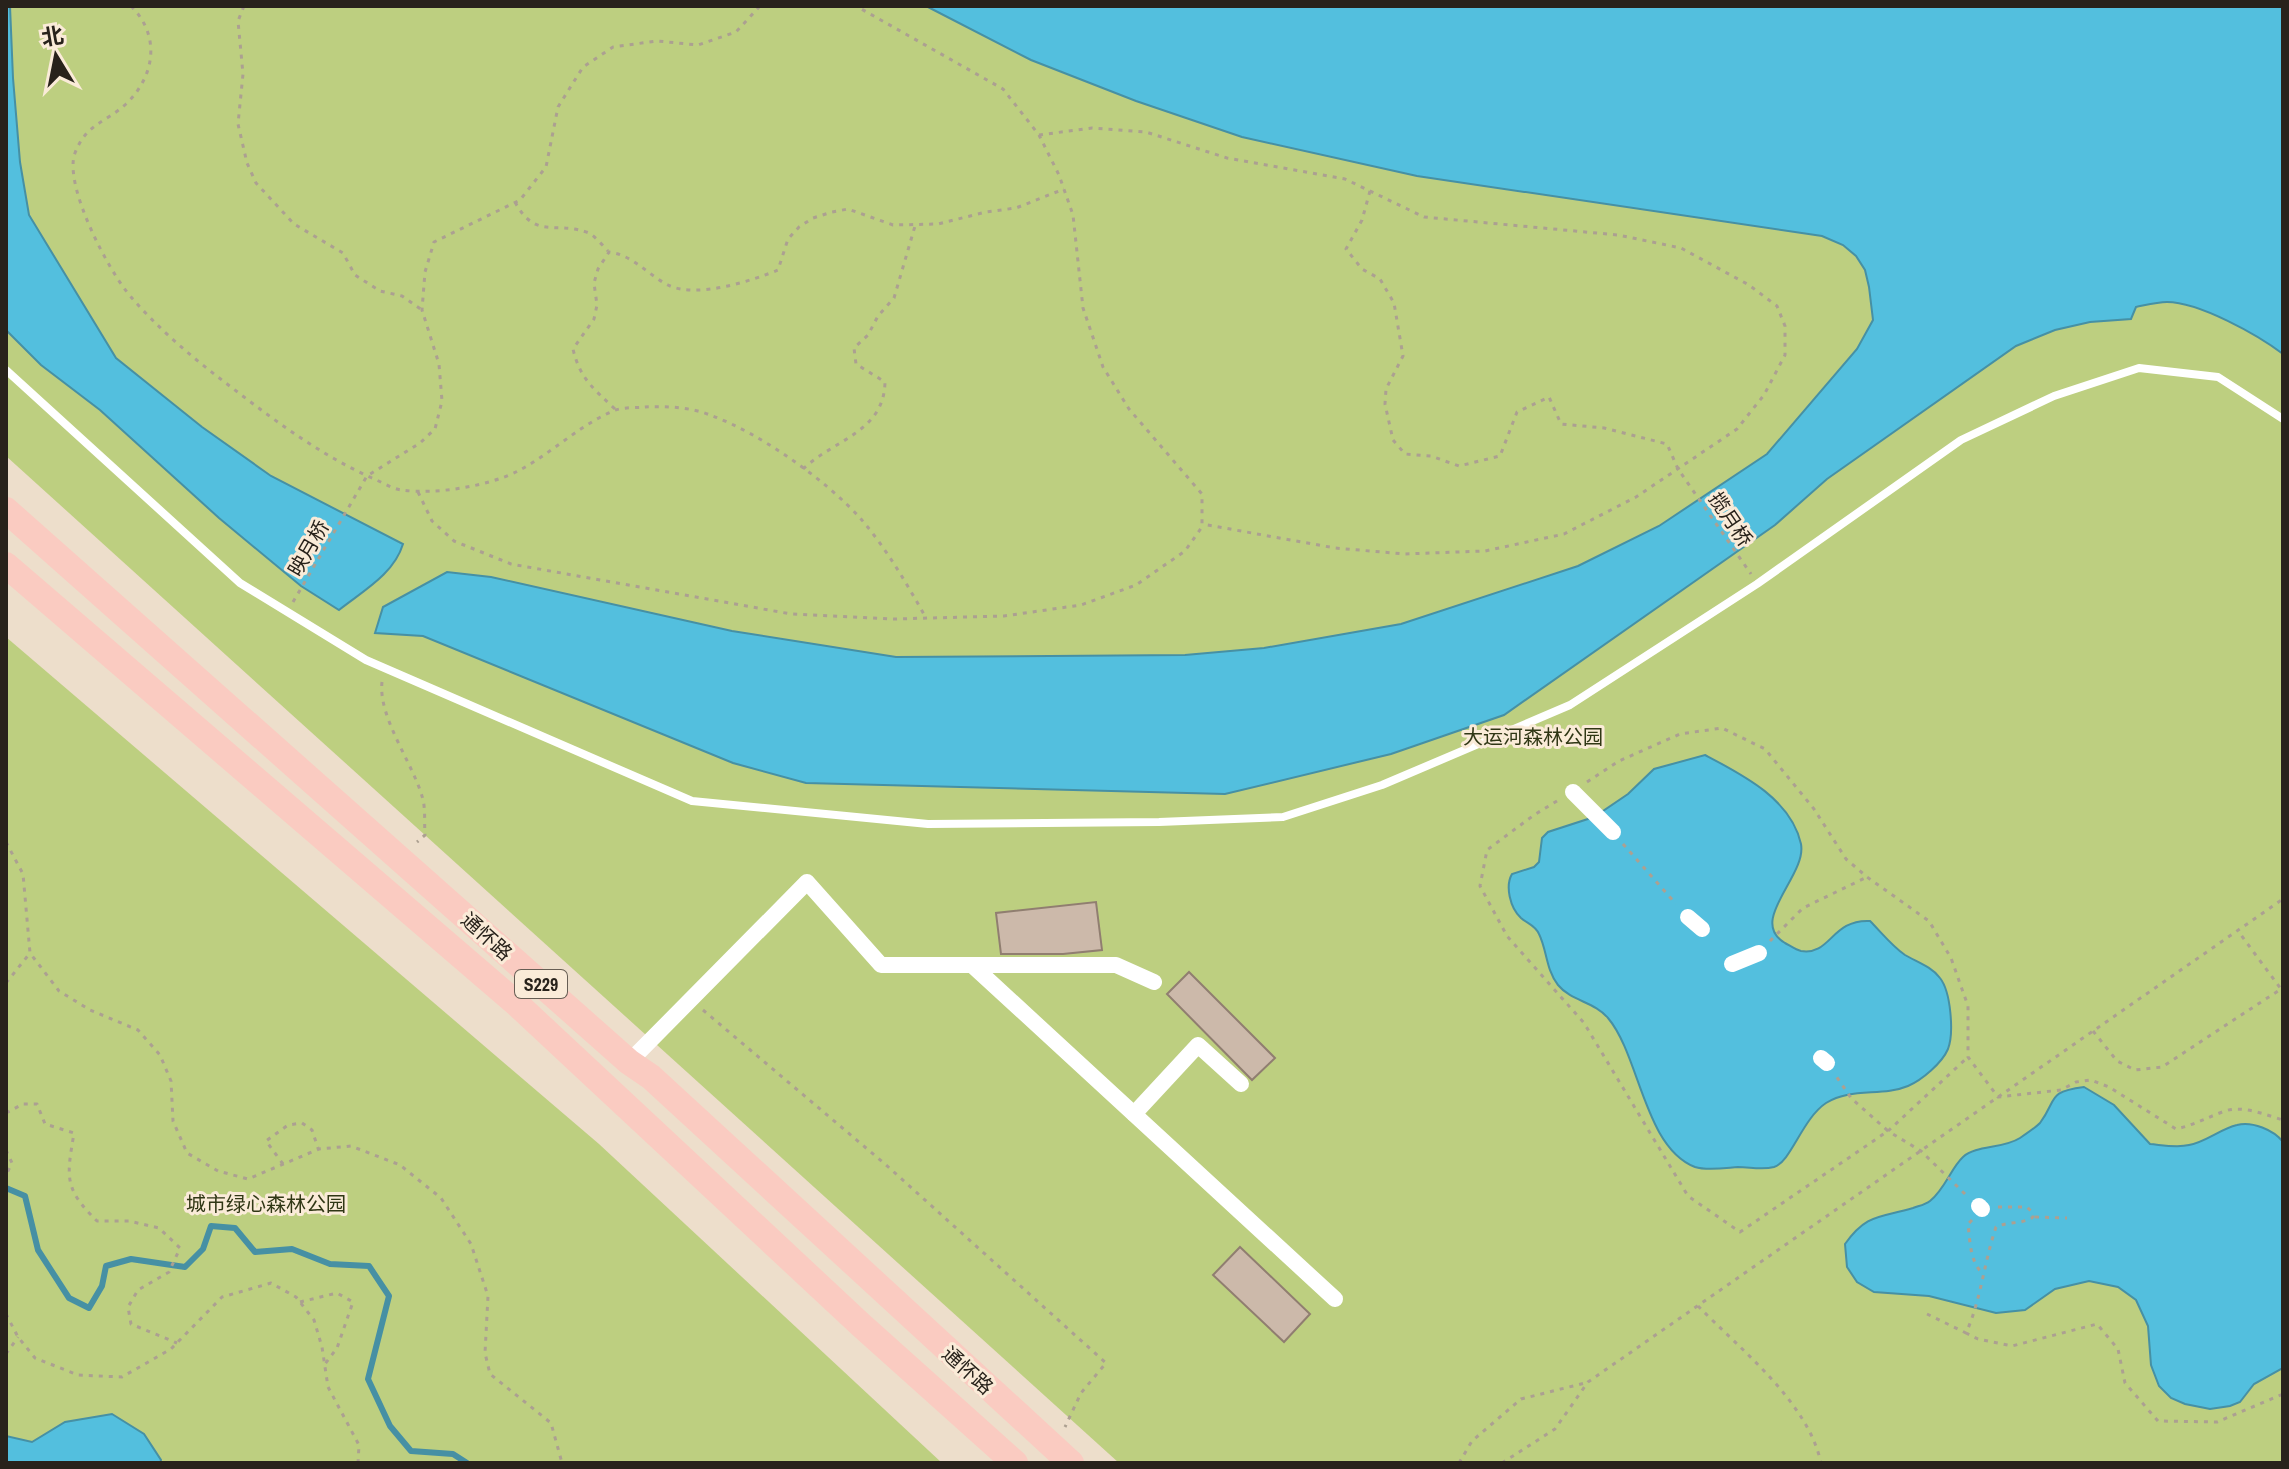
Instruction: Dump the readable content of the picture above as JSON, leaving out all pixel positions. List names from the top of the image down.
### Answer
{
  "streets": {
    "main road": ["通怀路", "S229"],
    "path": ["揽月桥", "映月桥"]
  },
  "parks": ["大运河森林公园", "城市绿心森林公园"],
  "north": "top"
}
